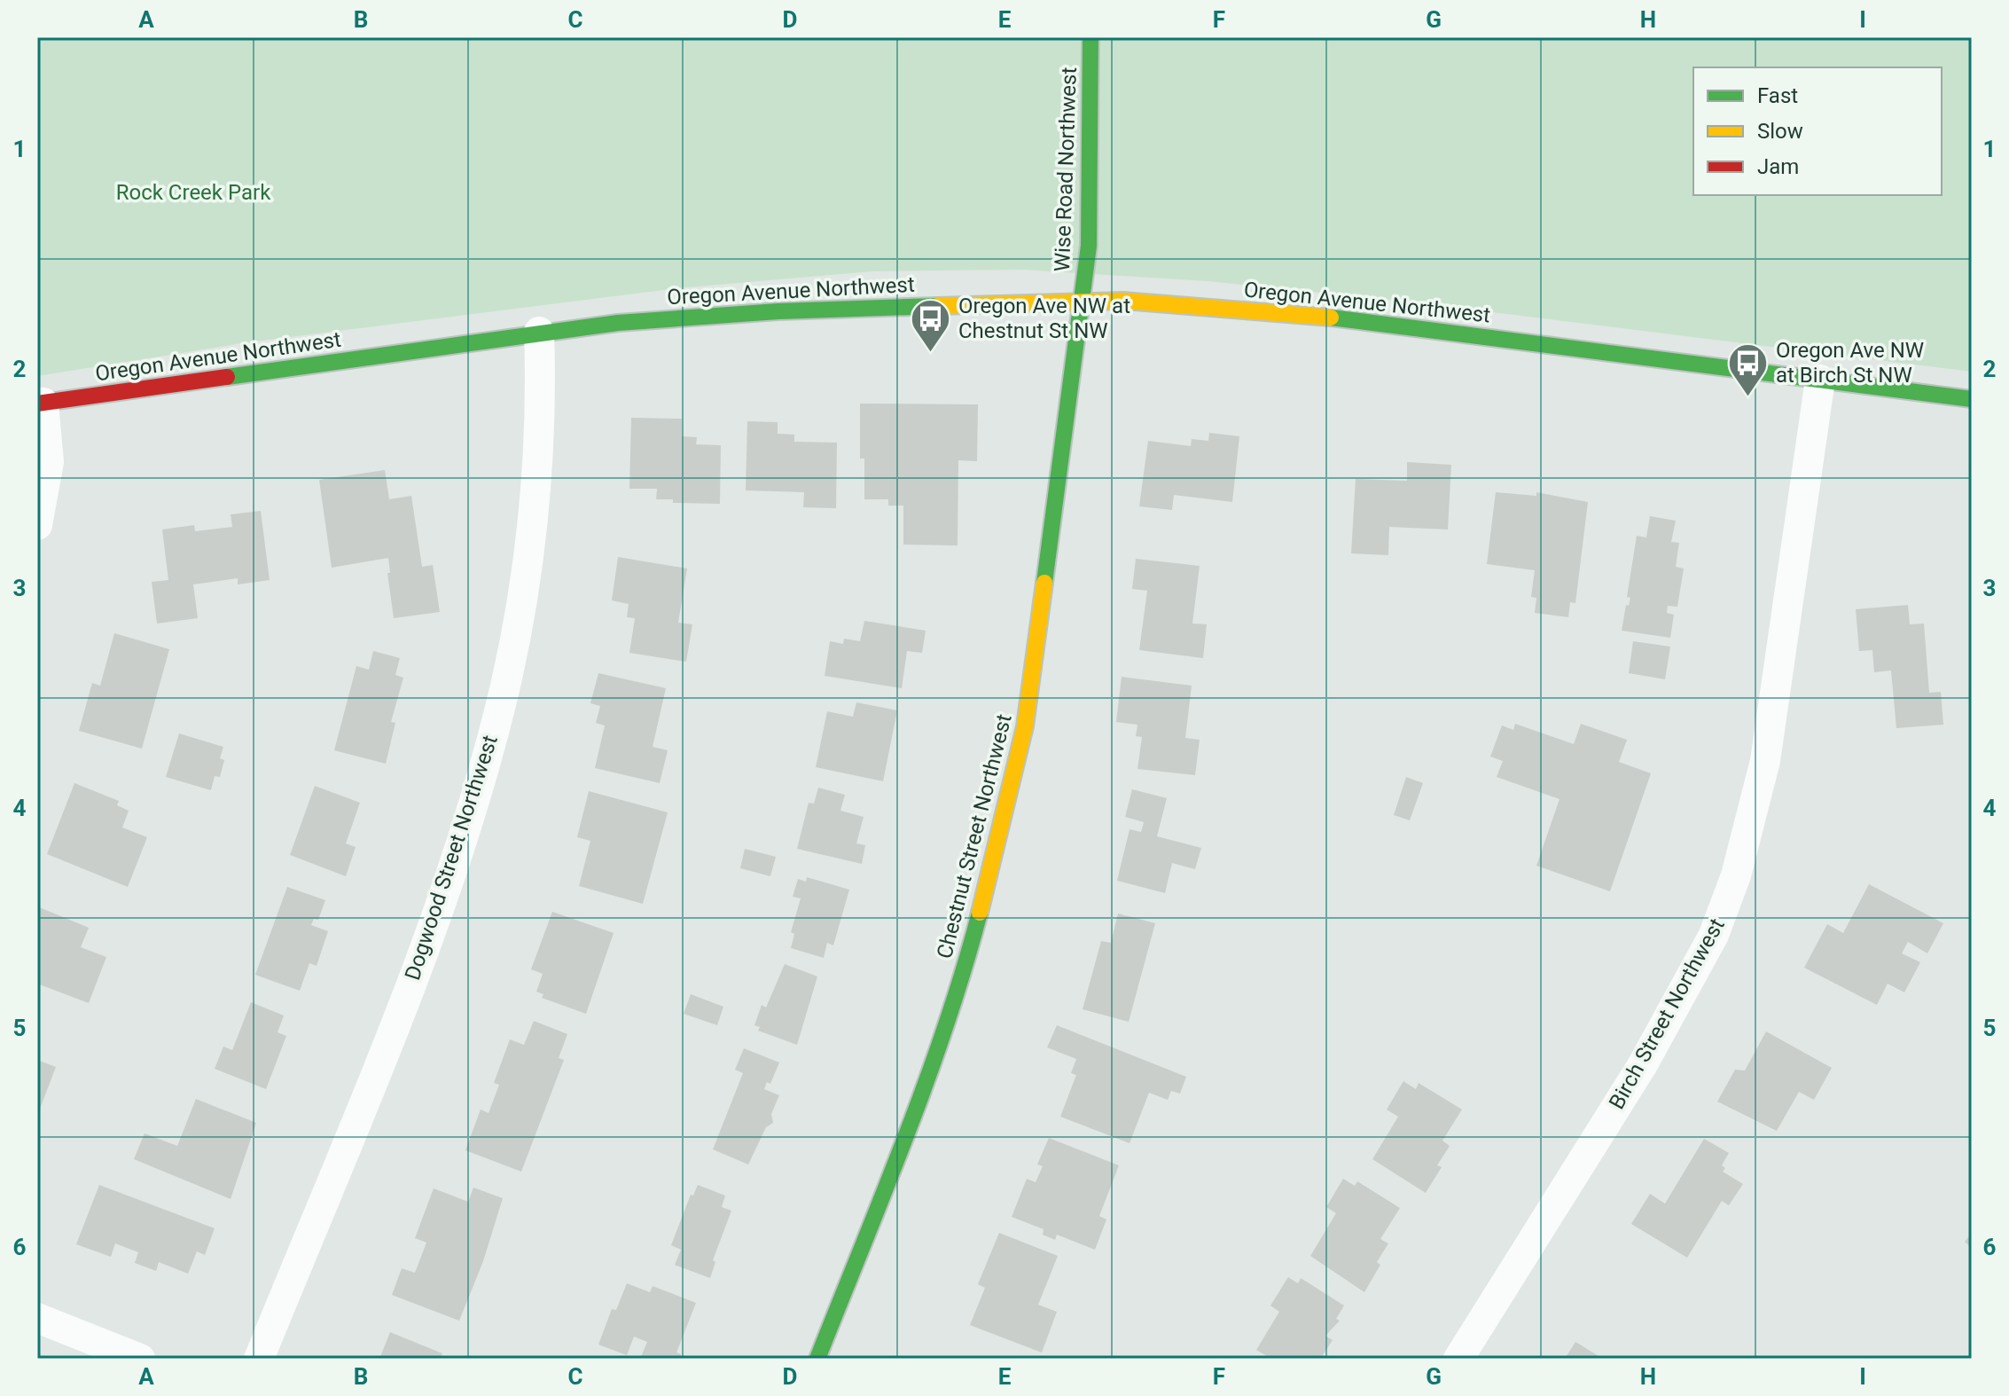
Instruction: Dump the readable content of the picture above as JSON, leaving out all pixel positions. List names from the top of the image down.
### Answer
{
  "streets": {
    "street": [
      "Wise Road Northwest",
      "Oregon Avenue Northwest",
      "Chestnut Street Northwest",
      "Dogwood Street Northwest",
      "Birch Street Northwest"
    ]
  },
  "crossings": [
    ["Wise Road Northwest", "Oregon Avenue Northwest"],
    ["Wise Road Northwest", "Chestnut Street Northwest"],
    ["Oregon Avenue Northwest", "Chestnut Street Northwest"],
    ["Oregon Avenue Northwest", "Dogwood Street Northwest"],
    ["Oregon Avenue Northwest", "Birch Street Northwest"]
  ],
  "parks": ["Rock Creek Park"],
  "places": {
    "bus stop": ["Oregon Ave NW at Chestnut St NW", "Oregon Ave NW at Birch St NW"]
  },
  "legend": ["Fast", "Slow", "Jam"],
  "grid": {
    "columns": [
      "A",
      "B",
      "C",
      "D",
      "E",
      "F",
      "G",
      "H",
      "I"
    ],
    "rows": [
      "1",
      "2",
      "3",
      "4",
      "5",
      "6"
    ]
  }
}
